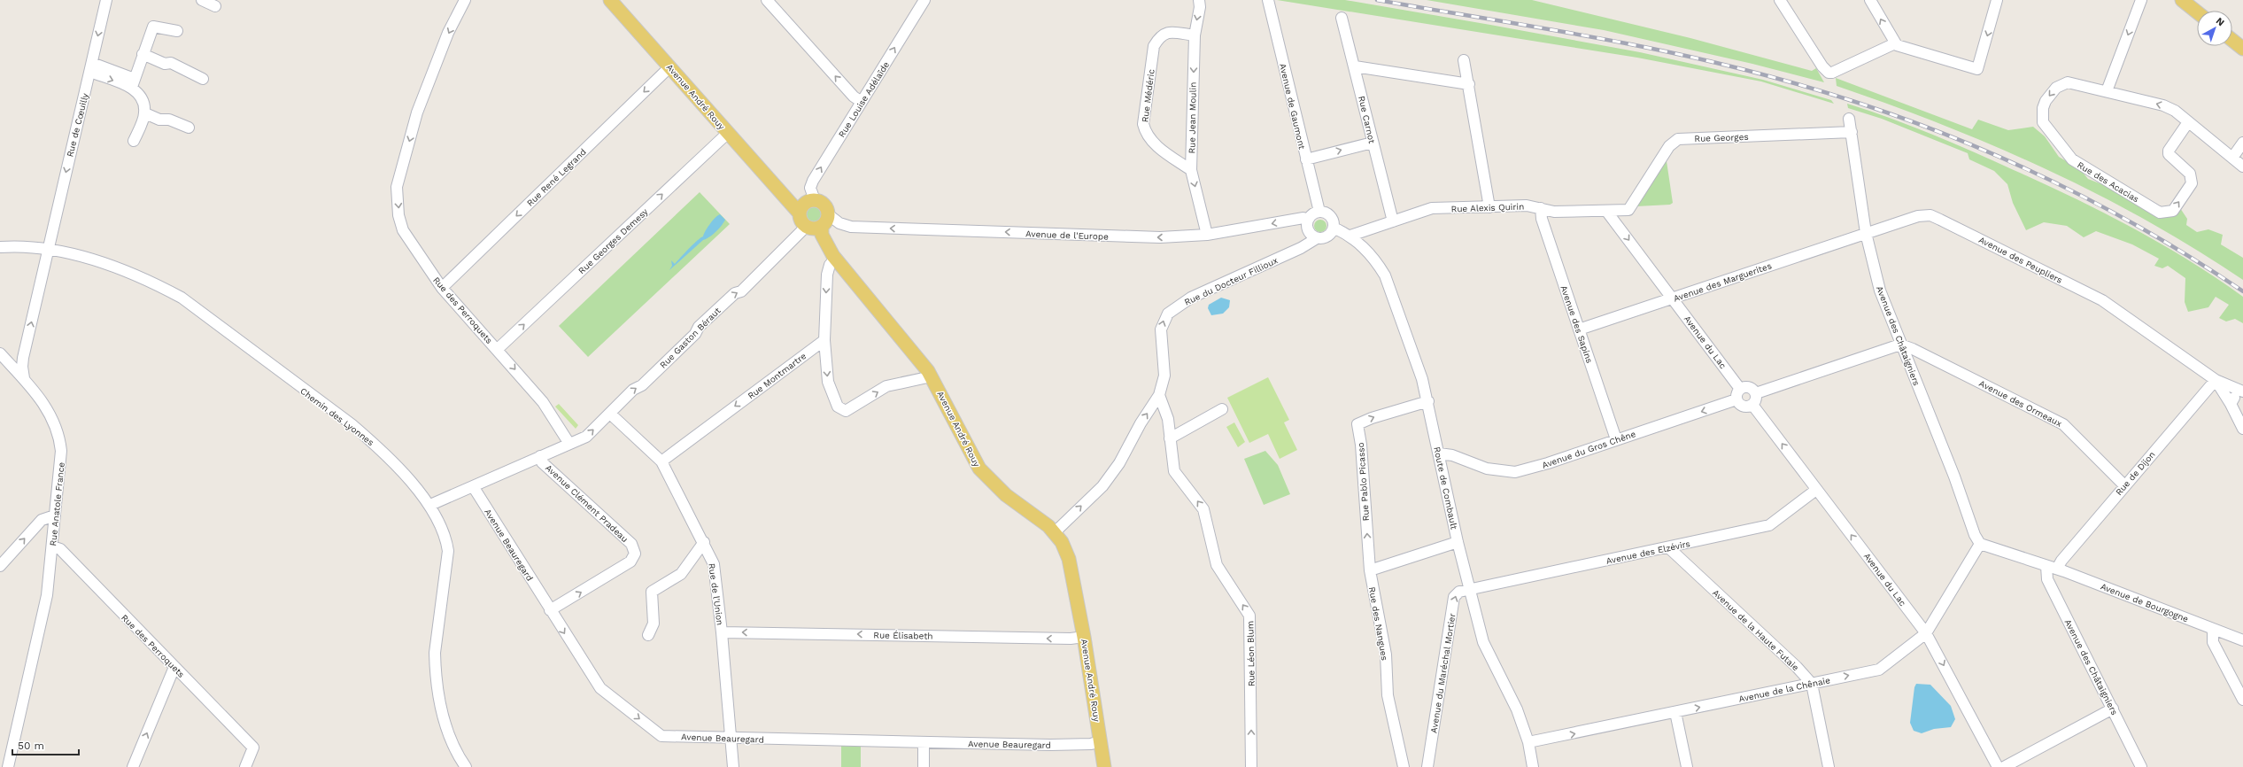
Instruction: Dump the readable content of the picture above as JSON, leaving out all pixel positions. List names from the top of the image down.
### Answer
{
  "streets": {
    "main road": ["Avenue André Rouy"],
    "street": [
      "Rue Médéric",
      "Rue Louise Adélaïde",
      "Avenue de Gaumont",
      "Rue Jean Moulin",
      "Rue Carnot",
      "Rue de Cœuilly",
      "Rue Georges",
      "Rue René Legrand",
      "Rue des Acacias",
      "Rue Alexis Quirin",
      "Avenue de l'Europe",
      "Rue Georges Demesy",
      "Avenue des Peupliers",
      "Rue du Docteur Fillioux",
      "Avenue des Marguerites",
      "Rue des Perroquets",
      "Avenue des Sapins",
      "Avenue des Châtaigniers",
      "Rue Gaston Béraut",
      "Avenue du Lac",
      "Rue Montmartre",
      "Avenue des Ormeaux",
      "Chemin des Lyonnes",
      "Avenue du Gros Chêne",
      "Rue de Dijon",
      "Rue Pablo Picasso",
      "Route de Combault",
      "Avenue Clément Pradeau",
      "Rue Anatole France",
      "Avenue Beauregard",
      "Avenue des Elzévirs",
      "Rue de l'Union",
      "Avenue de Bourgogne",
      "Rue des Nangues",
      "Avenue de la Haute Futaie",
      "Rue Élisabeth",
      "Rue Léon Blum",
      "Avenue du Maréchal Mortier",
      "Avenue de la Chênaie"
    ]
  },
  "crossings": [
    ["Rue Médéric", "Rue Jean Moulin"],
    ["Avenue André Rouy", "Rue Louise Adélaïde"],
    ["Avenue André Rouy", "Rue René Legrand"],
    ["Avenue André Rouy", "Avenue de l'Europe"],
    ["Avenue André Rouy", "Rue Georges Demesy"],
    ["Avenue André Rouy", "Rue du Docteur Fillioux"],
    ["Avenue André Rouy", "Rue Gaston Béraut"],
    ["Avenue André Rouy", "Avenue Beauregard"],
    ["Avenue André Rouy", "Rue Élisabeth"],
    ["Rue Louise Adélaïde", "Avenue de l'Europe"],
    ["Rue Louise Adélaïde", "Rue Gaston Béraut"],
    ["Avenue de Gaumont", "Avenue de l'Europe"],
    ["Avenue de Gaumont", "Rue du Docteur Fillioux"],
    ["Avenue de Gaumont", "Route de Combault"],
    ["Rue Jean Moulin", "Avenue de l'Europe"],
    ["Rue Carnot", "Rue Alexis Quirin"],
    ["Rue de Cœuilly", "Chemin des Lyonnes"],
    ["Rue Georges", "Rue Alexis Quirin"],
    ["Rue Georges", "Avenue des Châtaigniers"],
    ["Rue René Legrand", "Rue des Perroquets"],
    ["Rue Alexis Quirin", "Avenue des Sapins"],
    ["Rue Alexis Quirin", "Avenue du Lac"],
    ["Rue Alexis Quirin", "Route de Combault"],
    ["Avenue de l'Europe", "Rue du Docteur Fillioux"],
    ["Avenue de l'Europe", "Rue Gaston Béraut"],
    ["Avenue de l'Europe", "Route de Combault"],
    ["Rue Georges Demesy", "Rue des Perroquets"],
    ["Avenue des Peupliers", "Avenue des Marguerites"],
    ["Avenue des Peupliers", "Avenue des Châtaigniers"],
    ["Avenue des Peupliers", "Rue de Dijon"],
    ["Rue du Docteur Fillioux", "Route de Combault"],
    ["Rue du Docteur Fillioux", "Rue Léon Blum"],
    ["Avenue des Marguerites", "Avenue des Sapins"],
    ["Avenue des Marguerites", "Avenue des Châtaigniers"],
    ["Avenue des Marguerites", "Avenue du Lac"],
    ["Rue des Perroquets", "Rue Gaston Béraut"],
    ["Rue des Perroquets", "Rue Anatole France"],
    ["Avenue des Sapins", "Avenue du Gros Chêne"],
    ["Avenue des Châtaigniers", "Avenue des Ormeaux"],
    ["Avenue des Châtaigniers", "Rue de Dijon"],
    ["Avenue des Châtaigniers", "Avenue de Bourgogne"],
    ["Avenue des Châtaigniers", "Avenue de la Chênaie"],
    ["Rue Gaston Béraut", "Rue de l'Union"],
    ["Avenue du Lac", "Avenue du Gros Chêne"],
    ["Avenue du Lac", "Avenue des Elzévirs"],
    ["Avenue du Lac", "Avenue de la Chênaie"],
    ["Rue Montmartre", "Rue de l'Union"],
    ["Avenue des Ormeaux", "Rue de Dijon"],
    ["Avenue du Gros Chêne", "Route de Combault"],
    ["Rue de Dijon", "Avenue de Bourgogne"],
    ["Rue Pablo Picasso", "Route de Combault"],
    ["Rue Pablo Picasso", "Rue des Nangues"],
    ["Route de Combault", "Avenue des Elzévirs"],
    ["Route de Combault", "Avenue du Maréchal Mortier"],
    ["Route de Combault", "Avenue de la Chênaie"],
    ["Avenue Clément Pradeau", "Avenue Beauregard"],
    ["Avenue Beauregard", "Rue de l'Union"],
    ["Avenue des Elzévirs", "Avenue de la Haute Futaie"],
    ["Avenue des Elzévirs", "Avenue du Maréchal Mortier"],
    ["Rue de l'Union", "Rue Élisabeth"],
    ["Avenue de Bourgogne", "Avenue de la Chênaie"],
    ["Avenue de la Haute Futaie", "Avenue de la Chênaie"]
  ],
  "one_way": [
    "Rue Louise Adélaïde",
    "Rue Jean Moulin",
    "Rue de Cœuilly",
    "Rue René Legrand",
    "Avenue de l'Europe",
    "Rue Georges Demesy",
    "Rue du Docteur Fillioux",
    "Rue des Perroquets",
    "Rue Gaston Béraut",
    "Rue Montmartre",
    "Avenue du Gros Chêne",
    "Rue Pablo Picasso",
    "Rue Élisabeth",
    "Rue Léon Blum",
    "Avenue du Maréchal Mortier",
    "Avenue de la Chênaie"
  ],
  "scale_bar": "50 m",
  "north": "top right"
}
